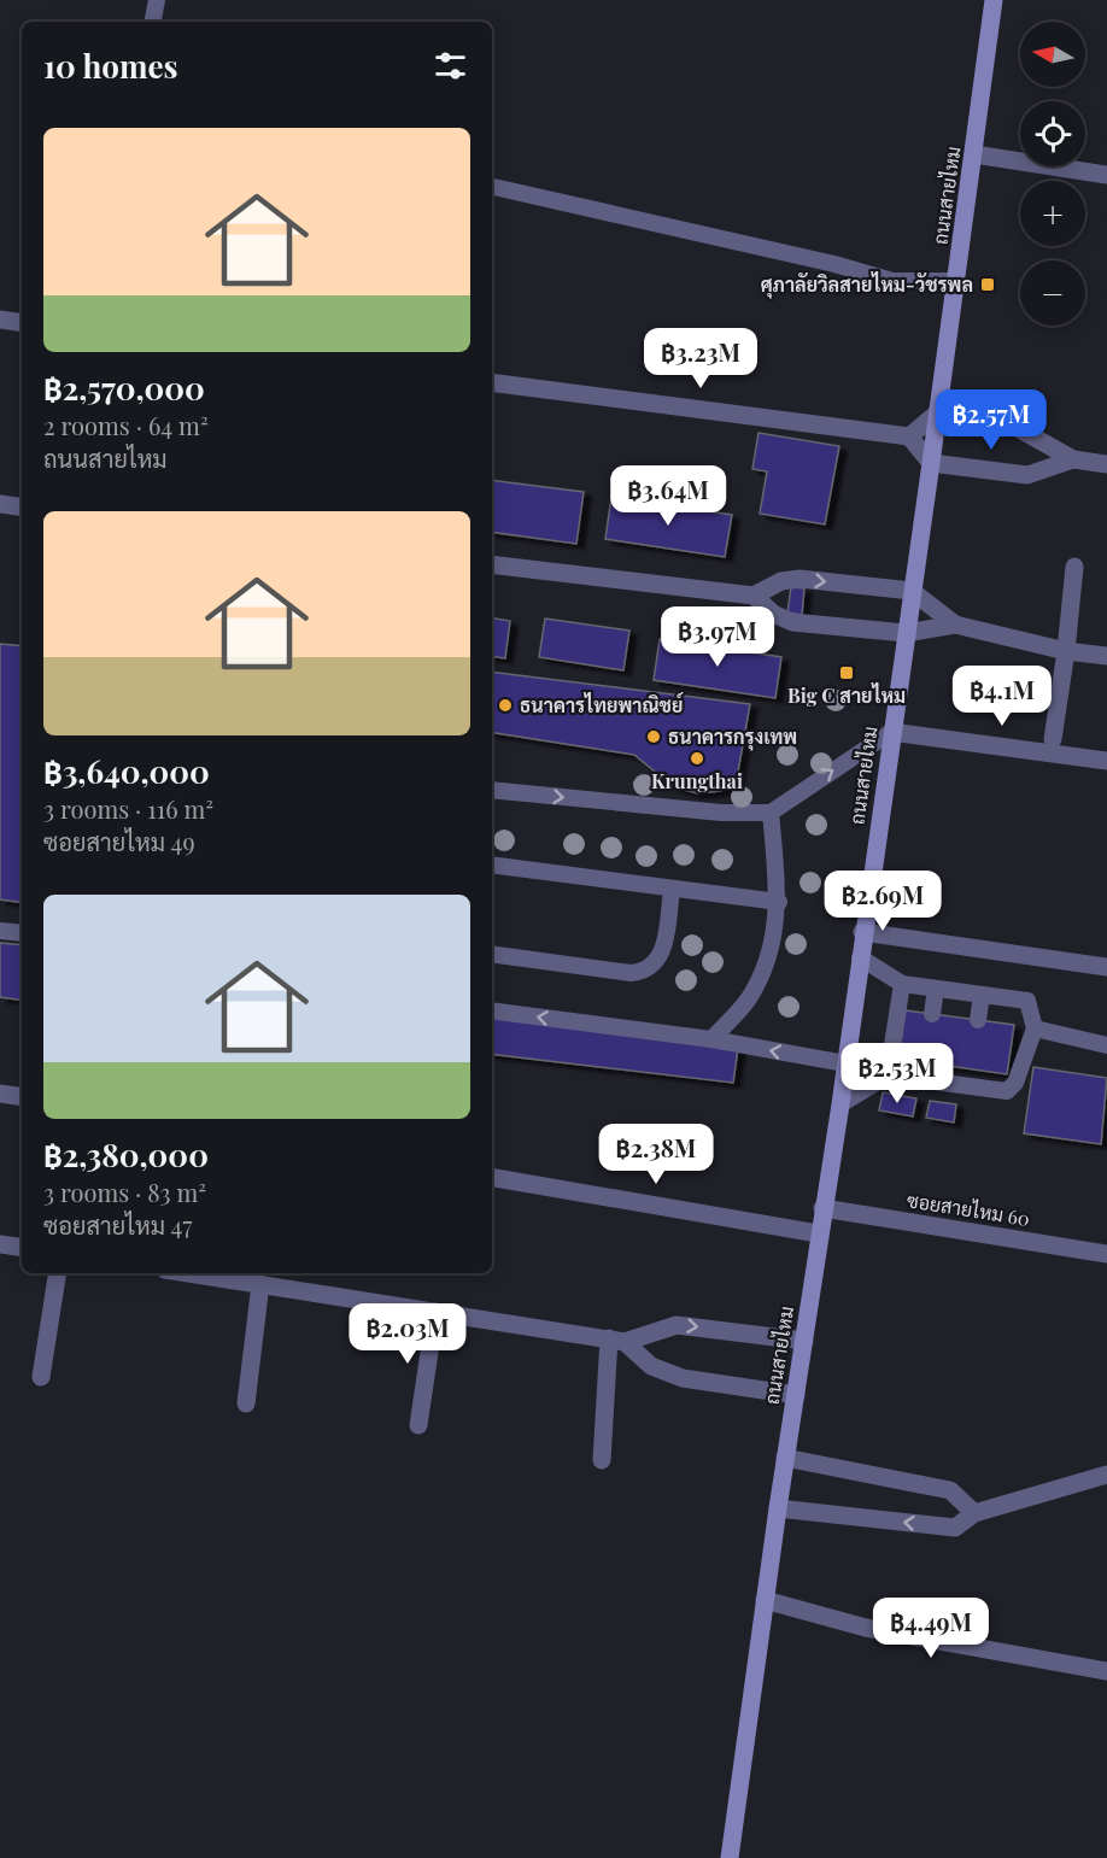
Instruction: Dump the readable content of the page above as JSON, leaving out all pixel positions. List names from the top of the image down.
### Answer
{
  "streets": {
    "main road": ["ถนนสายไหม"],
    "street": ["ซอยสายไหม 60"]
  },
  "crossings": [
    ["ถนนสายไหม", "ซอยสายไหม 60"]
  ],
  "places": {
    "transit": ["ศุภาลัยวิลสายไหม-วัชรพล", "Big C สายไหม"],
    "other": ["ธนาคารไทยพาณิชย์", "ธนาคารกรุงเทพ", "Krungthai"]
  },
  "north": "left",
  "page": {
    "map_buttons": ["+", "−"],
    "heading": "10 homes",
    "list": [
      {
        "name": "฿2,570,000",
        "note": "2 rooms · 64 m² · ถนนสายไหม"
      },
      {
        "name": "฿3,640,000",
        "note": "3 rooms · 116 m² · ซอยสายไหม 49"
      },
      {
        "name": "฿2,380,000",
        "note": "3 rooms · 83 m² · ซอยสายไหม 47"
      }
    ],
    "price": [
      "฿3.23M",
      "฿2.57M",
      "฿3.64M",
      "฿3.97M",
      "฿4.1M",
      "฿2.69M",
      "฿2.53M",
      "฿2.38M",
      "฿2.03M",
      "฿4.49M"
    ]
  }
}
